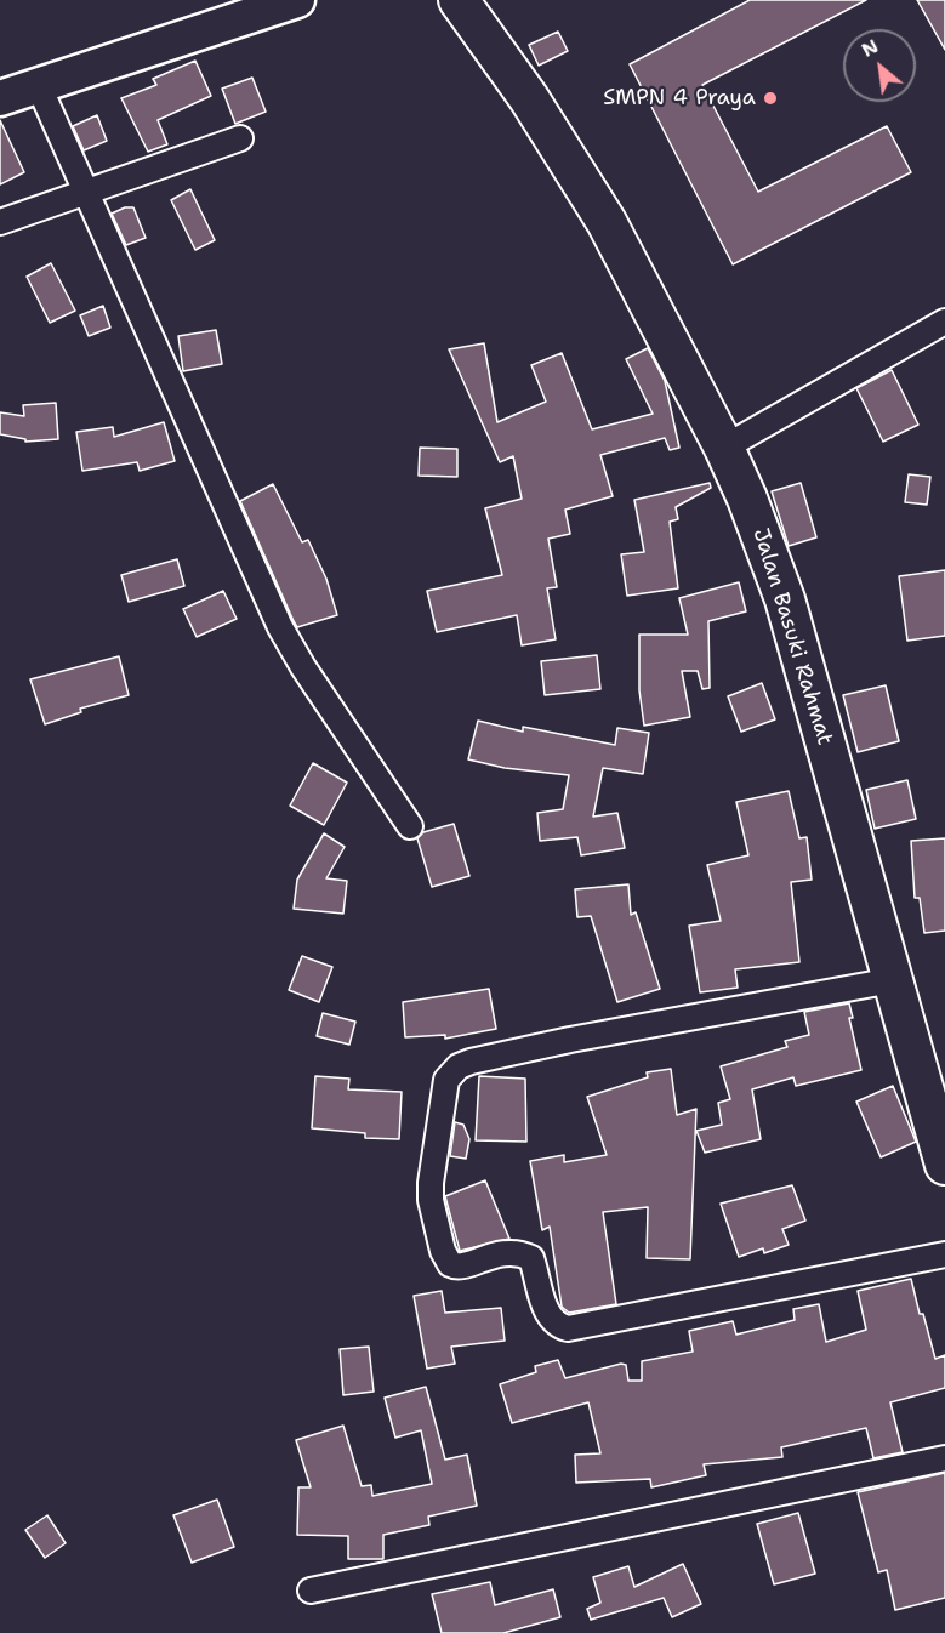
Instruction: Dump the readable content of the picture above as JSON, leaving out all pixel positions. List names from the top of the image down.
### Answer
{
  "streets": {
    "main road": ["Jalan Basuki Rahmat"]
  },
  "places": ["SMPN 4 Praya"],
  "north": "top left"
}
